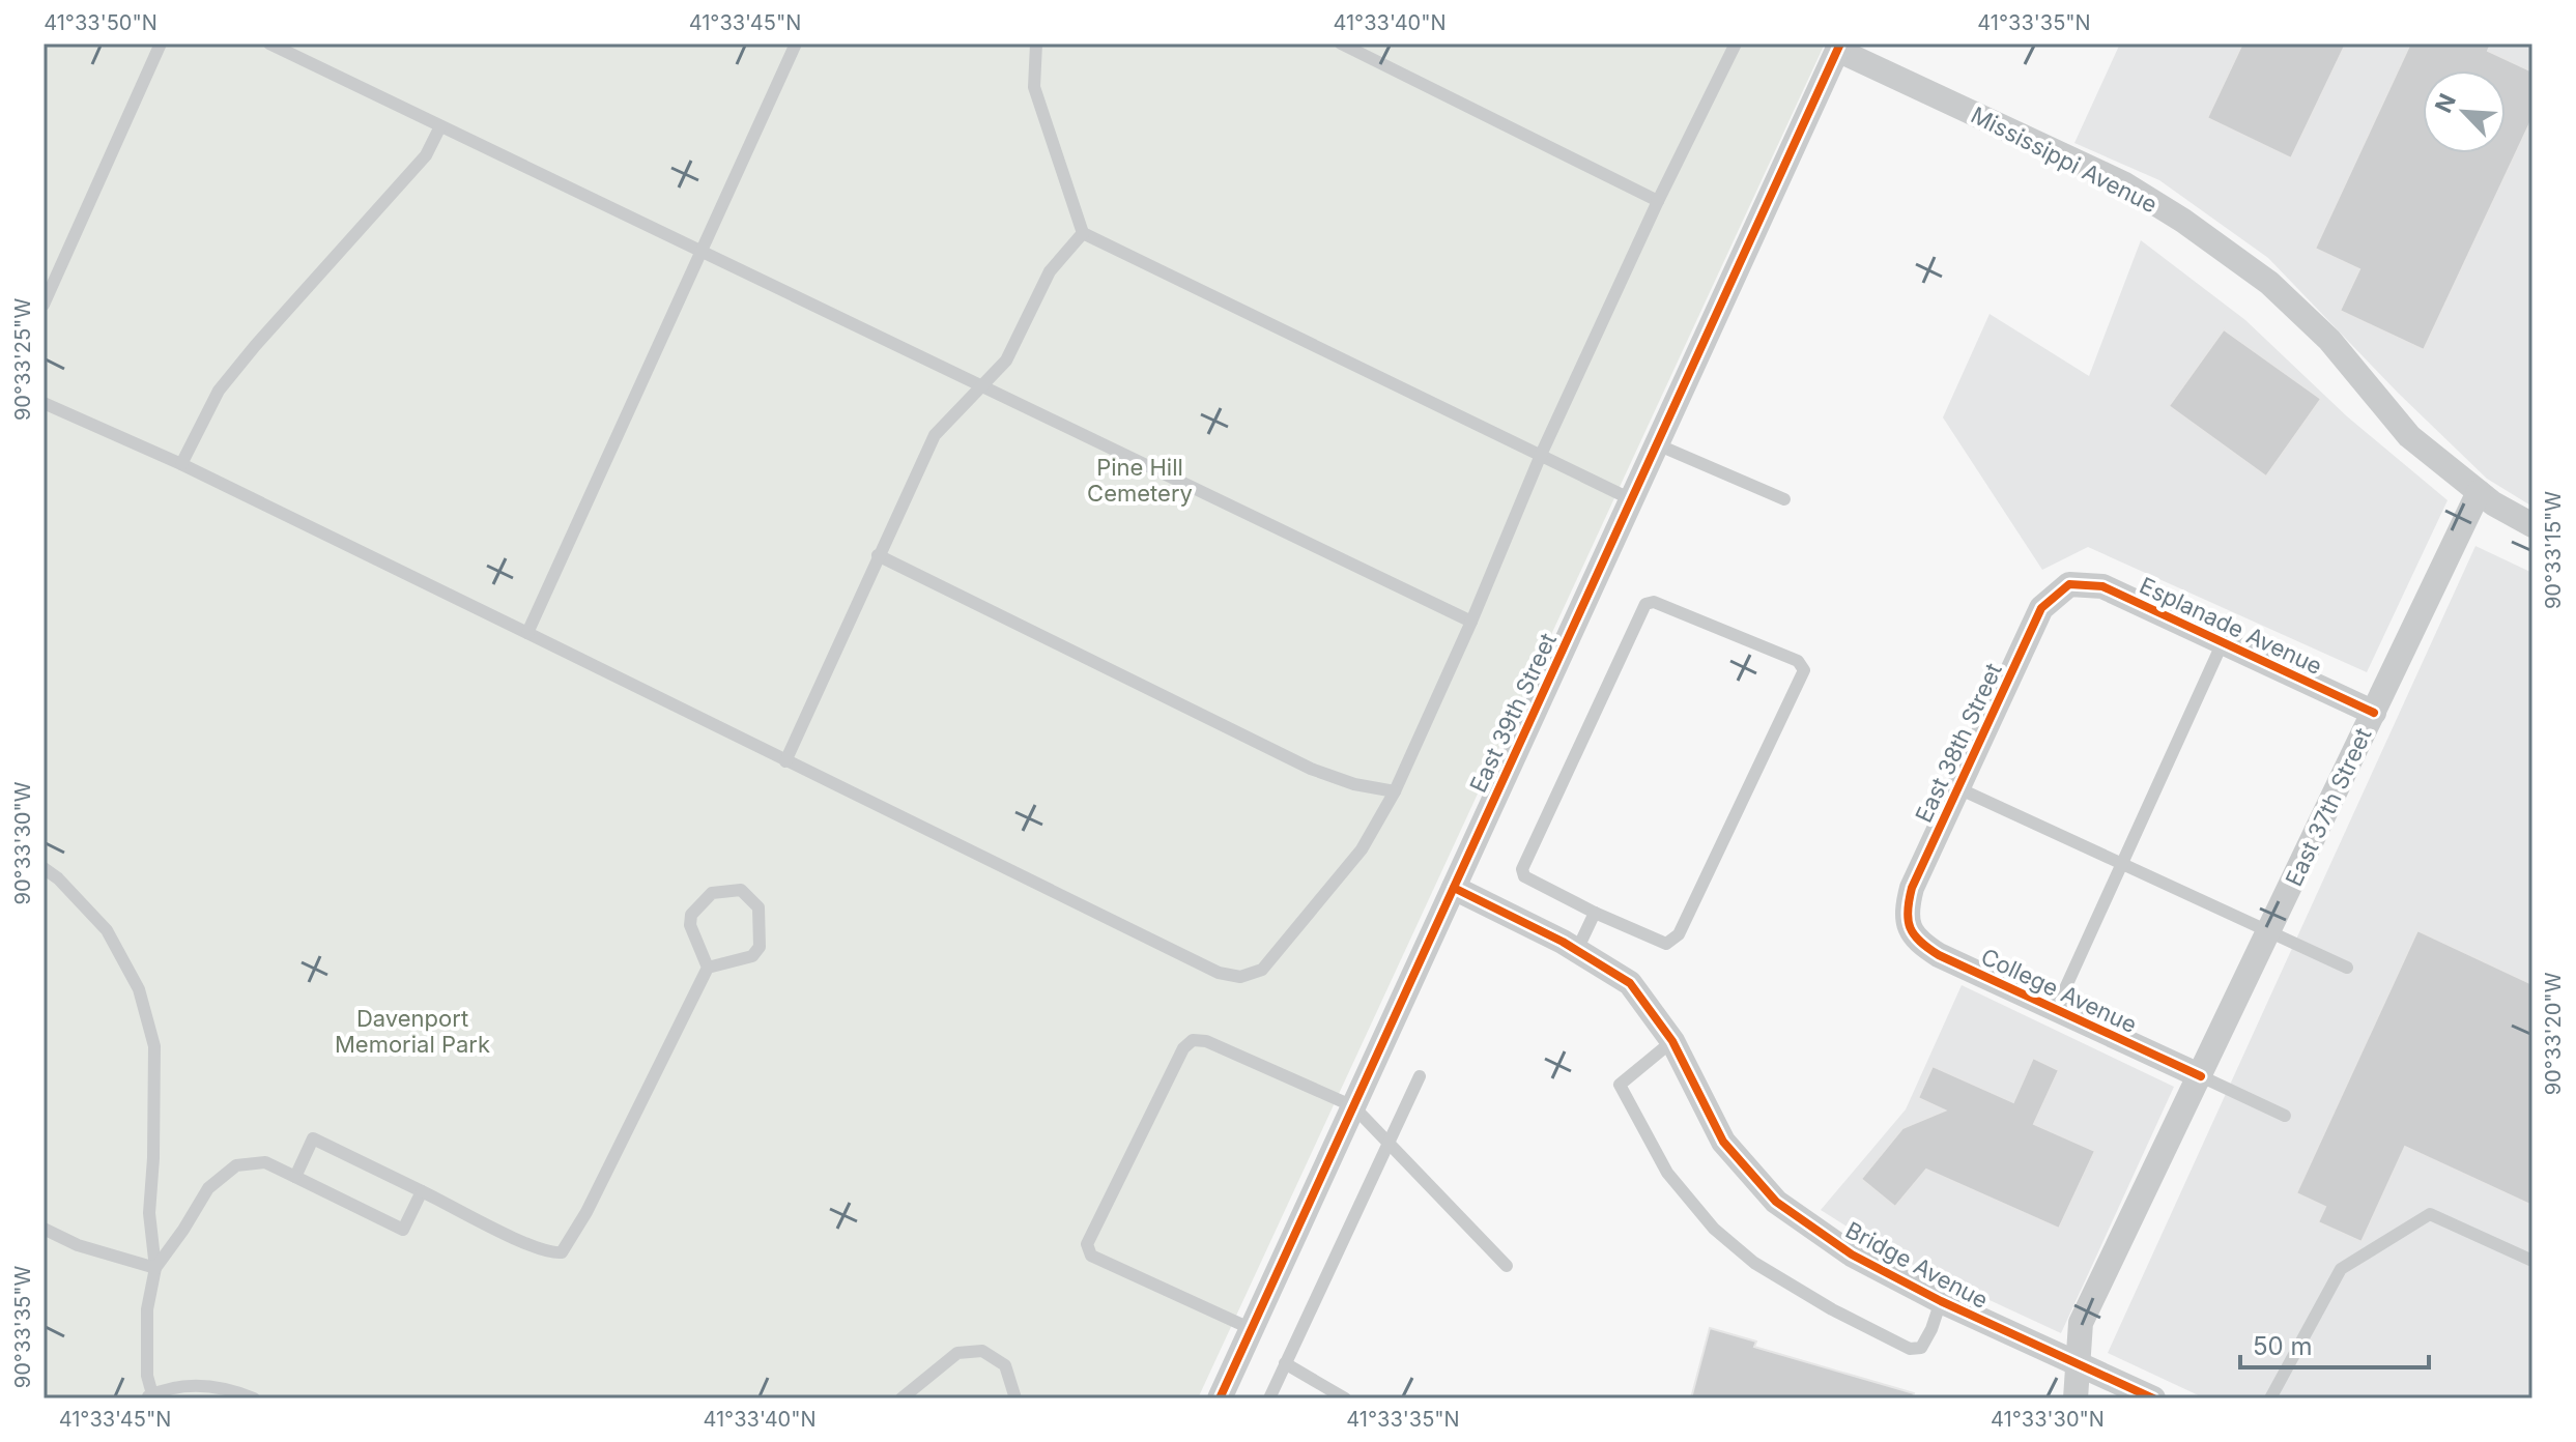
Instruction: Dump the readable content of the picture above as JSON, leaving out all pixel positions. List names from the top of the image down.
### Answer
{
  "streets": {
    "street": [
      "Mississippi Avenue",
      "Esplanade Avenue",
      "East 39th Street",
      "East 38th Street",
      "East 37th Street",
      "College Avenue",
      "Bridge Avenue"
    ]
  },
  "crossings": [
    ["Mississippi Avenue", "East 39th Street"],
    ["Mississippi Avenue", "East 37th Street"],
    ["Esplanade Avenue", "East 38th Street"],
    ["Esplanade Avenue", "East 37th Street"],
    ["East 39th Street", "Bridge Avenue"],
    ["East 38th Street", "College Avenue"],
    ["East 37th Street", "College Avenue"],
    ["East 37th Street", "Bridge Avenue"]
  ],
  "parks": ["Pine Hill Cemetery", "Davenport Memorial Park"],
  "scale_bar": "50 m",
  "north": "top left",
  "coordinates": [
    "41°33'50\"N",
    "41°33'45\"N",
    "41°33'40\"N",
    "41°33'35\"N",
    "90°33'25\"W",
    "90°33'15\"W",
    "90°33'30\"W",
    "90°33'20\"W",
    "90°33'35\"W",
    "41°33'30\"N"
  ]
}
